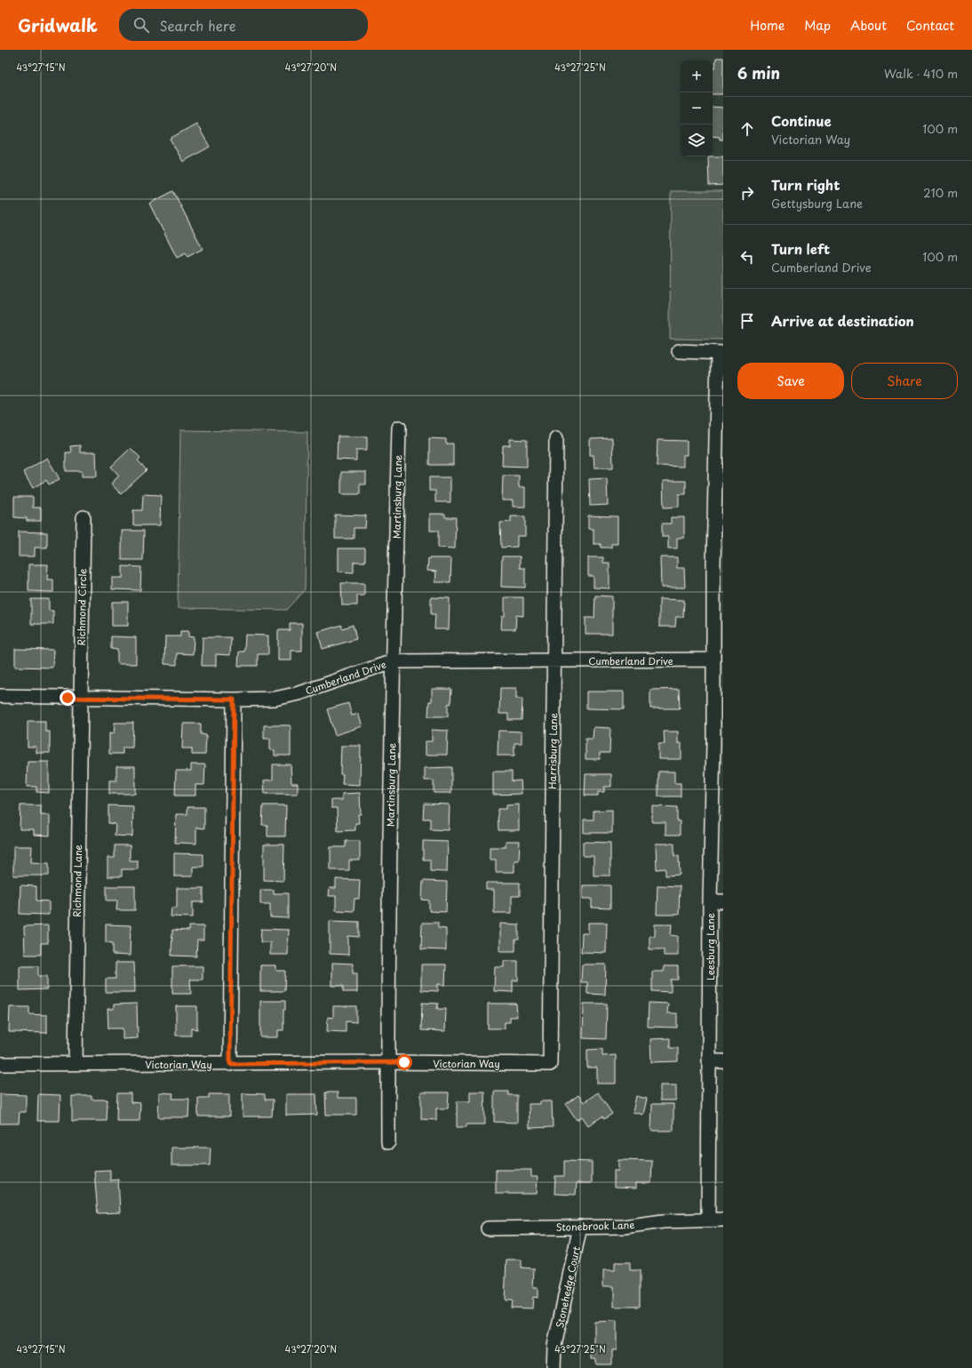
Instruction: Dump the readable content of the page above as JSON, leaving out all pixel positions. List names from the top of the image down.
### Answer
{
  "streets": {
    "street": [
      "Martinsburg Lane",
      "Richmond Circle",
      "Cumberland Drive",
      "Harrisburg Lane",
      "Richmond Lane",
      "Leesburg Lane",
      "Victorian Way",
      "Stonebrook Lane",
      "Stonehedge Court"
    ]
  },
  "crossings": [
    ["Martinsburg Lane", "Cumberland Drive"],
    ["Martinsburg Lane", "Victorian Way"],
    ["Richmond Circle", "Cumberland Drive"],
    ["Richmond Circle", "Richmond Lane"],
    ["Cumberland Drive", "Harrisburg Lane"],
    ["Cumberland Drive", "Richmond Lane"],
    ["Cumberland Drive", "Leesburg Lane"],
    ["Harrisburg Lane", "Victorian Way"],
    ["Richmond Lane", "Victorian Way"],
    ["Leesburg Lane", "Stonebrook Lane"],
    ["Stonebrook Lane", "Stonehedge Court"]
  ],
  "page": {
    "header": "Gridwalk",
    "search": "Search here",
    "nav": [
      "Home",
      "Map",
      "About",
      "Contact"
    ],
    "heading": ["6 min", "Walk · 410 m"],
    "map_buttons": ["+", "−"],
    "list": [
      ["Continue", "Victorian Way", "100 m"],
      ["Turn right", "Gettysburg Lane", "210 m"],
      ["Turn left", "Cumberland Drive", "100 m"],
      "Arrive at destination"
    ],
    "buttons": ["Save", "Share"]
  },
  "coordinates": ["43°27'15\"N", "43°27'20\"N", "43°27'25\"N"]
}
